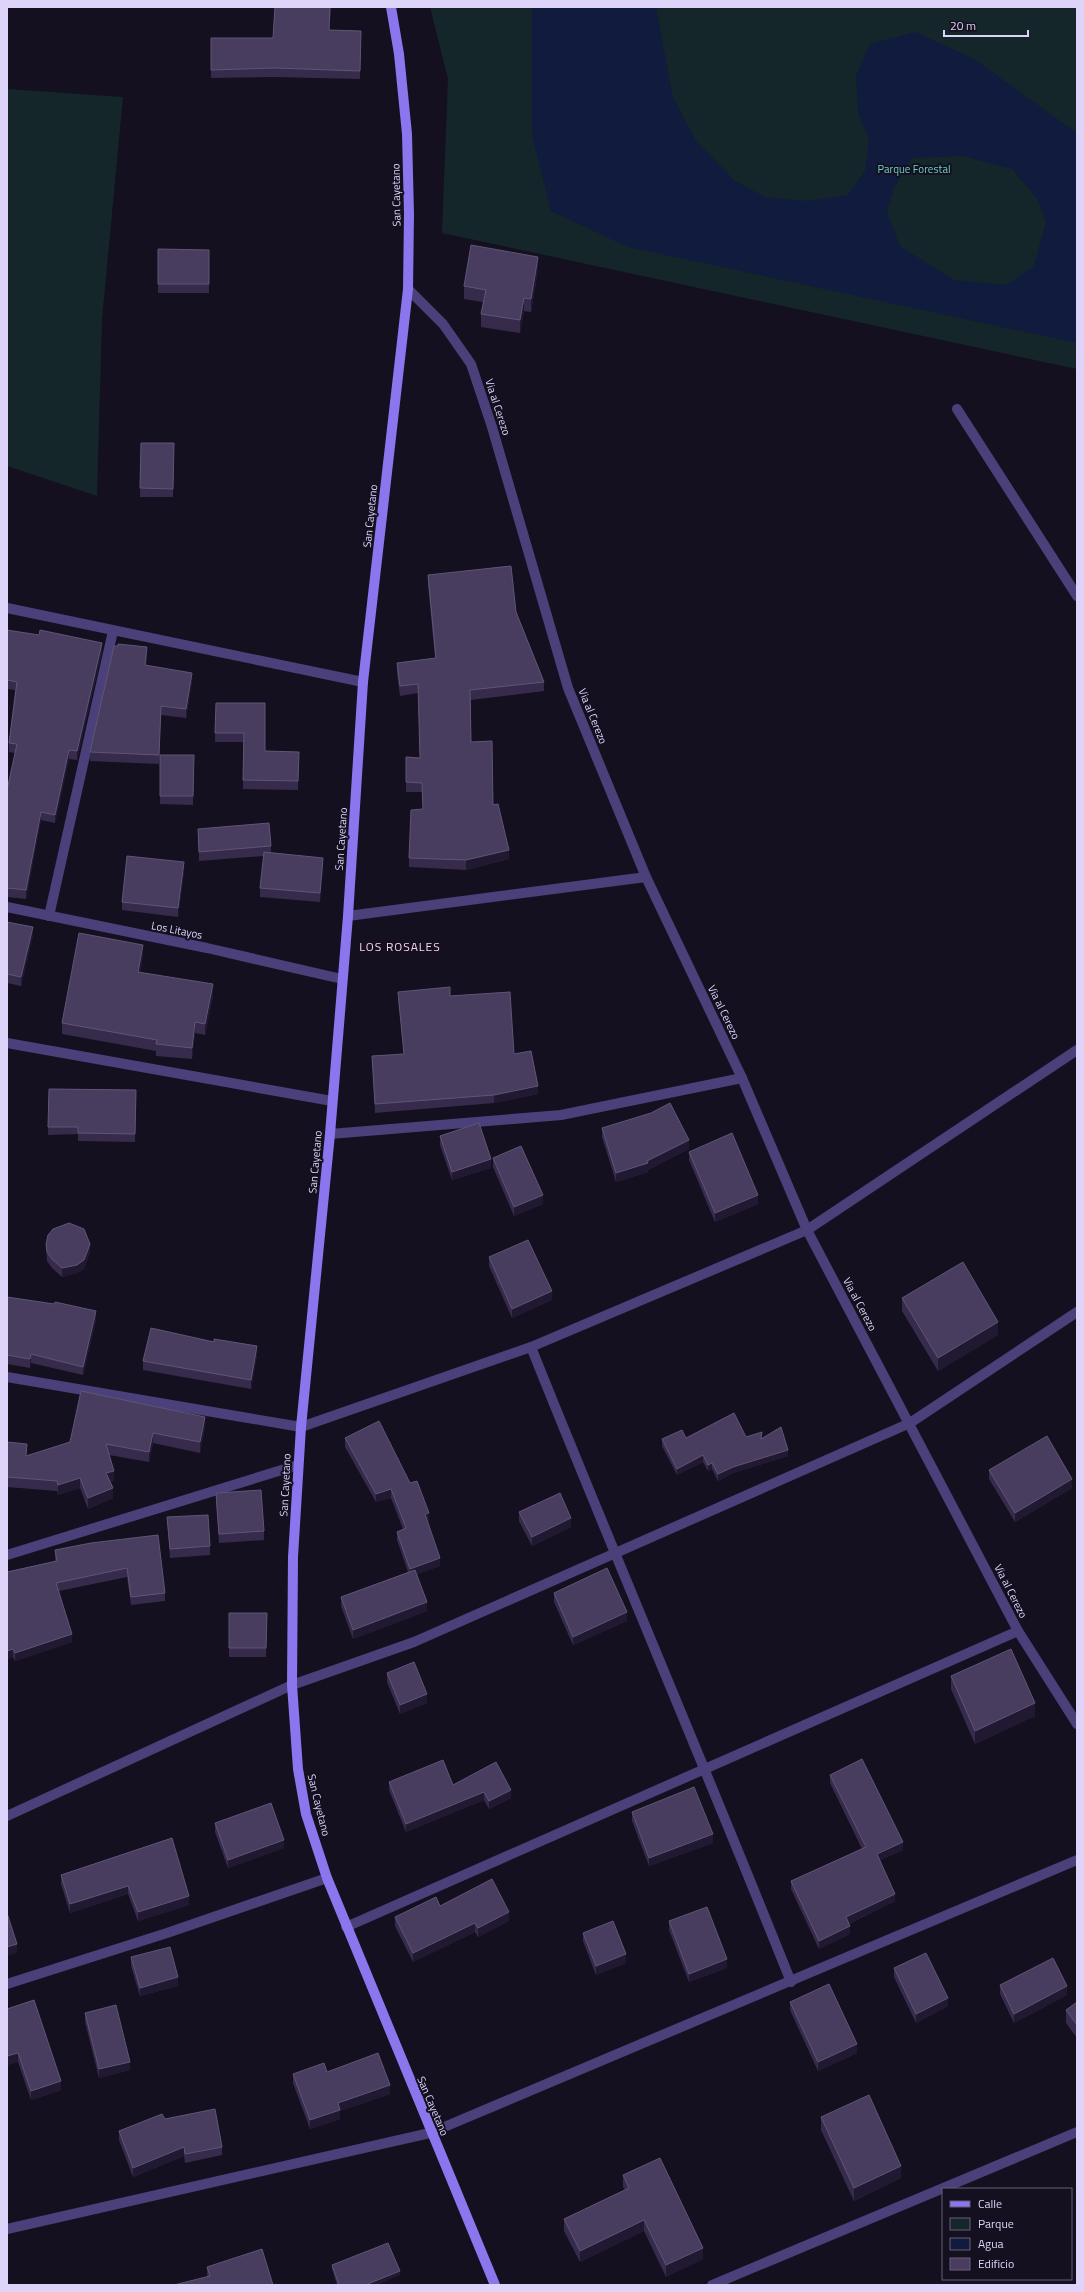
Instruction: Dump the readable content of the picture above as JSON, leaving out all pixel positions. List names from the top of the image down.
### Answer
{
  "streets": {
    "main road": ["San Cayetano"],
    "street": ["Via al Cerezo", "Los Litayos"]
  },
  "crossings": [
    ["San Cayetano", "Via al Cerezo"],
    ["San Cayetano", "Los Litayos"]
  ],
  "districts": ["LOS ROSALES"],
  "parks": ["Parque Forestal"],
  "legend": [
    "Calle",
    "Parque",
    "Agua",
    "Edificio"
  ],
  "scale_bar": "20 m"
}
